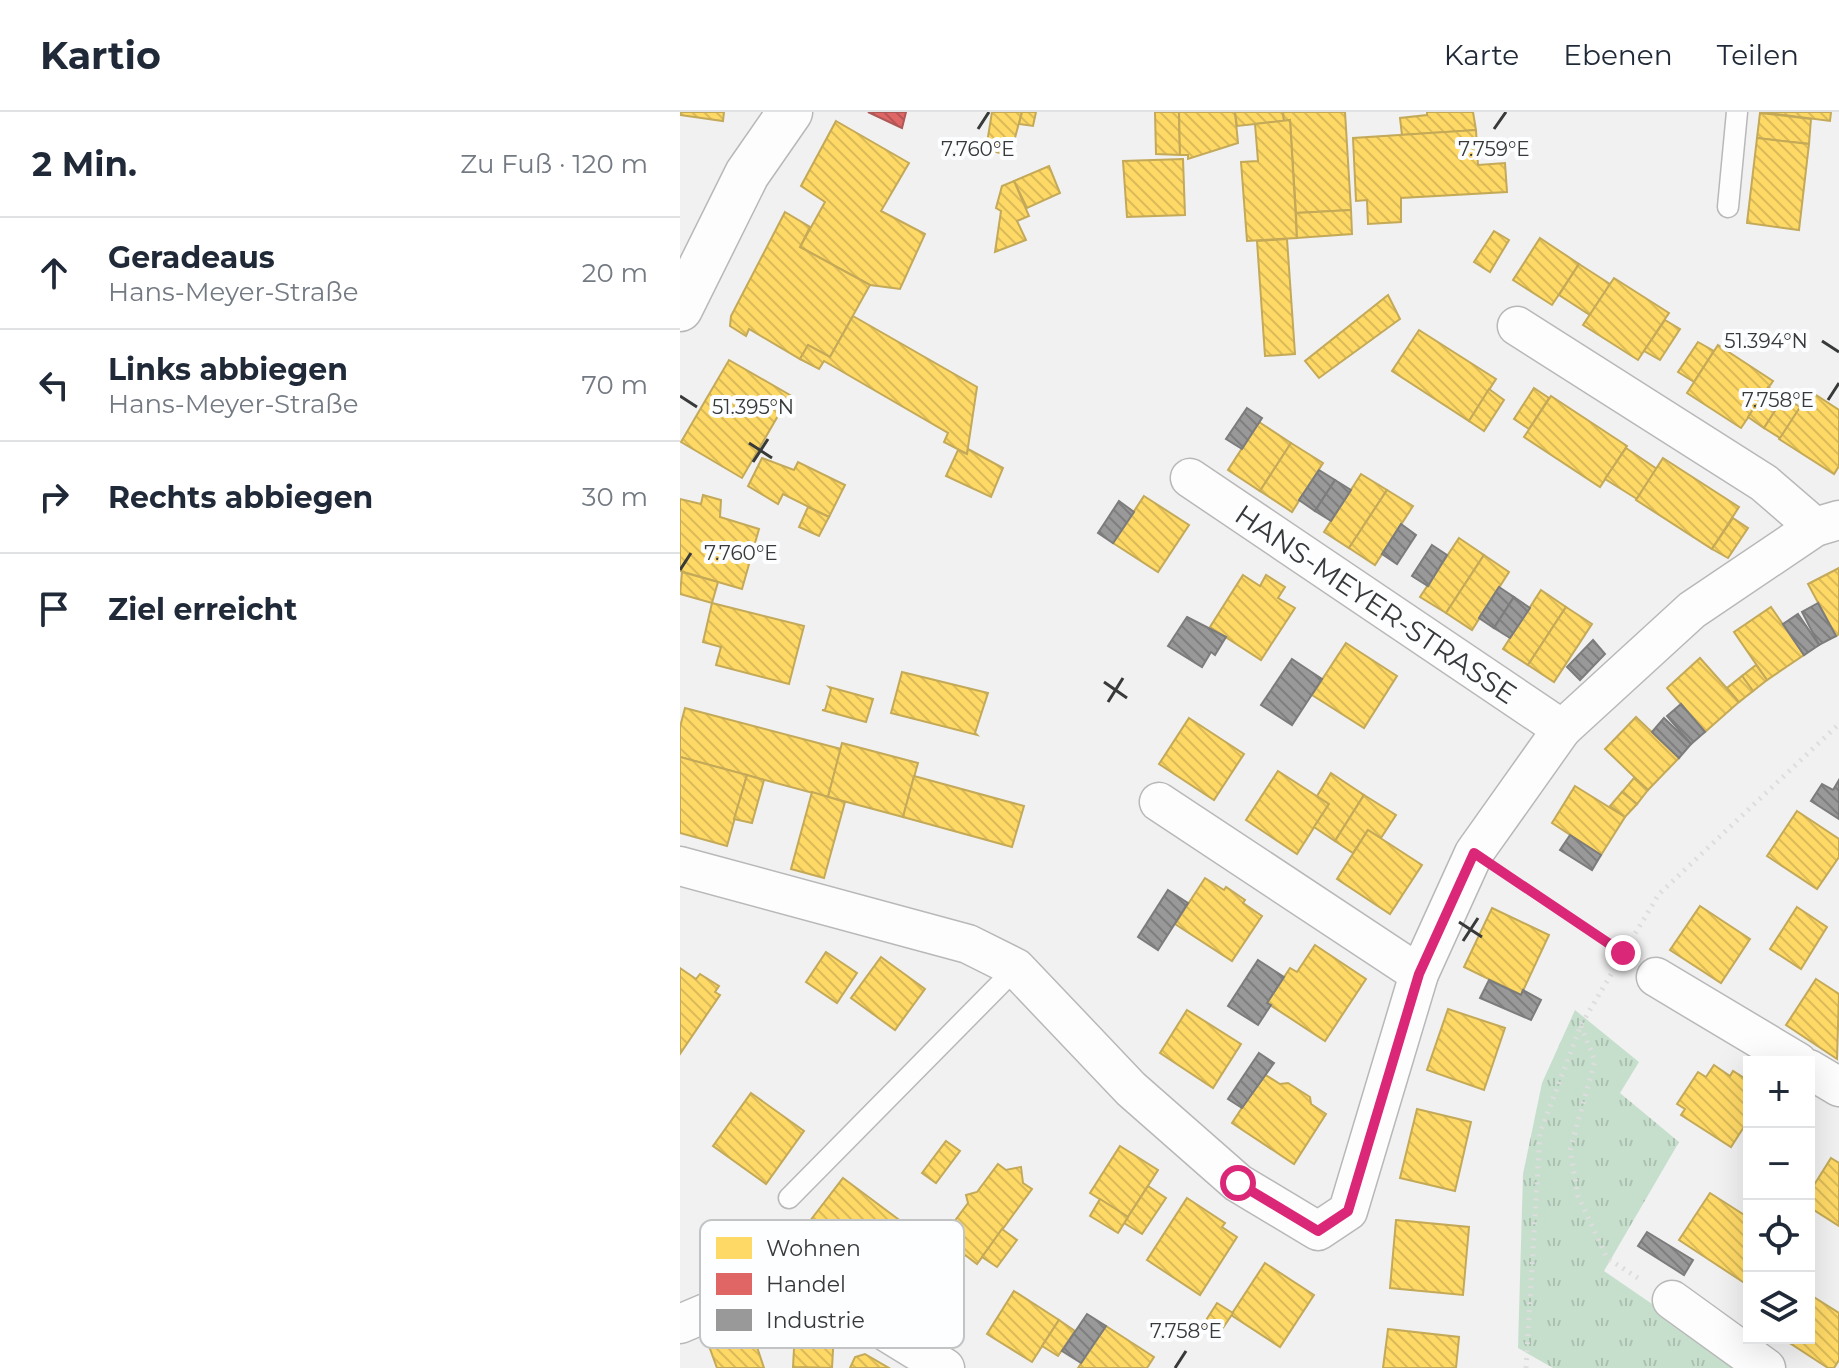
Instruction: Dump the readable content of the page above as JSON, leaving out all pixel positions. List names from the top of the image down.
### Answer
{
  "streets": {
    "street": ["HANS-MEYER-STRASSE"]
  },
  "legend": ["Wohnen", "Handel", "Industrie"],
  "page": {
    "header": "Kartio",
    "nav": ["Karte", "Ebenen", "Teilen"],
    "heading": ["2 Min.", "Zu Fuß · 120 m"],
    "list": [
      ["Geradeaus", "Hans-Meyer-Straße", "20 m"],
      ["Links abbiegen", "Hans-Meyer-Straße", "70 m"],
      ["Rechts abbiegen", "30 m"],
      "Ziel erreicht"
    ],
    "map_buttons": ["+", "−"]
  },
  "coordinates": [
    "7.760°E",
    "7.759°E",
    "51.394°N",
    "7.758°E",
    "51.395°N"
  ]
}
